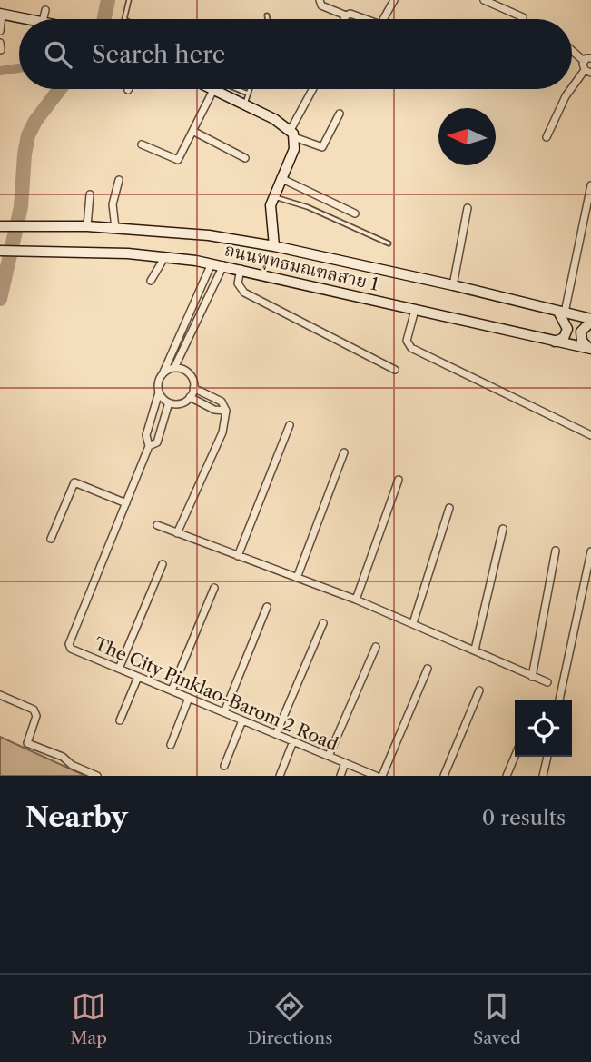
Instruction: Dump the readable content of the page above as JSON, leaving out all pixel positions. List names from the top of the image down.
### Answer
{
  "streets": {
    "main road": ["ถนนพุทธมณฑลสาย 1"],
    "street": ["The City Pinklao-Barom 2 Road"]
  },
  "north": "left",
  "page": {
    "search": "Search here",
    "heading": ["Nearby", "0 results"],
    "nav": ["Map", "Directions", "Saved"]
  }
}
